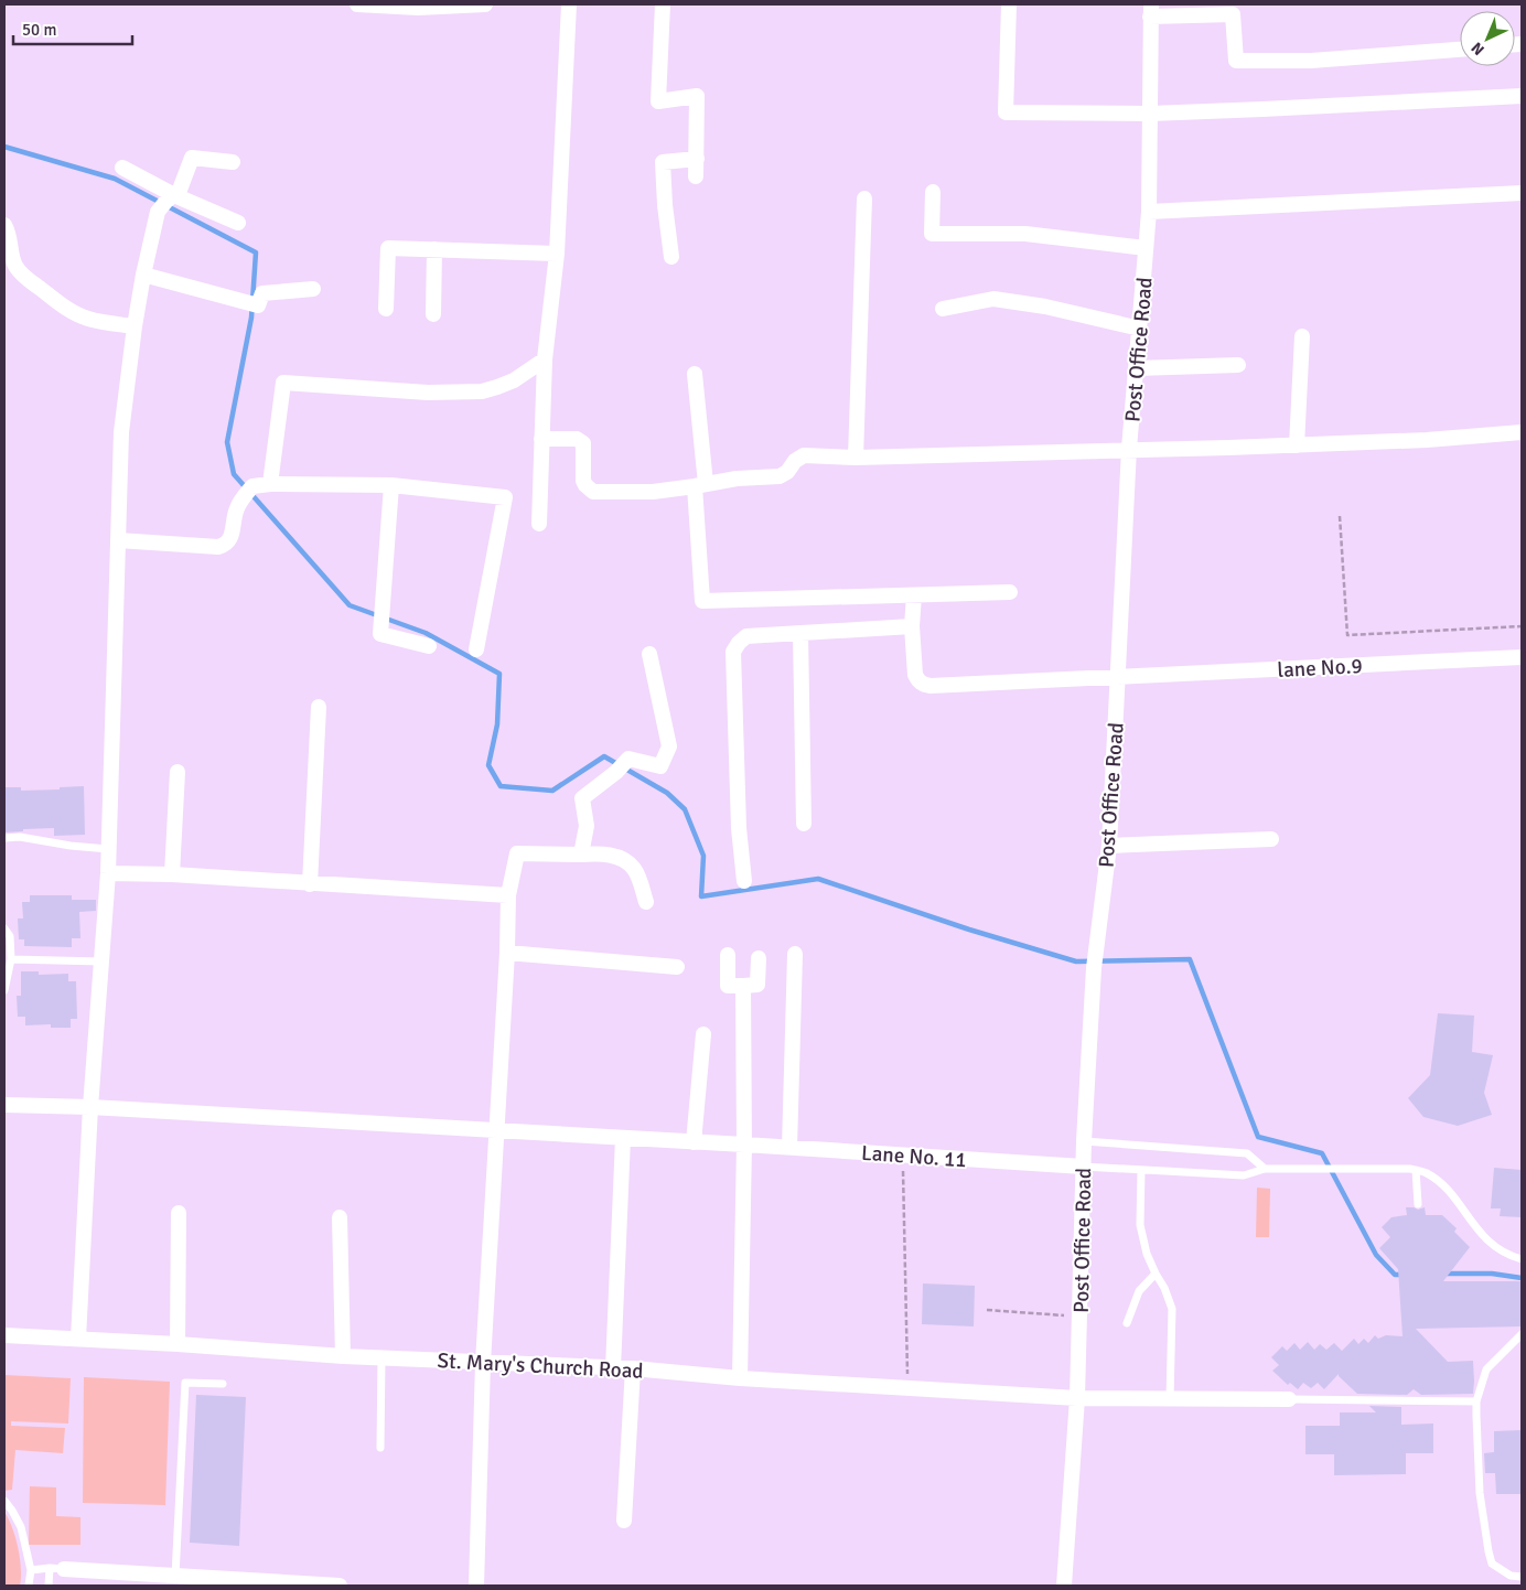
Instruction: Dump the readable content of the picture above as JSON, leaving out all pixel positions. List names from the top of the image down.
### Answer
{
  "streets": {
    "street": [
      "Post Office Road",
      "lane No.9",
      "Lane No. 11",
      "St. Mary's Church Road"
    ]
  },
  "crossings": [
    ["Post Office Road", "lane No.9"],
    ["Post Office Road", "Lane No. 11"],
    ["Post Office Road", "St. Mary's Church Road"]
  ],
  "scale_bar": "50 m",
  "north": "bottom left"
}
